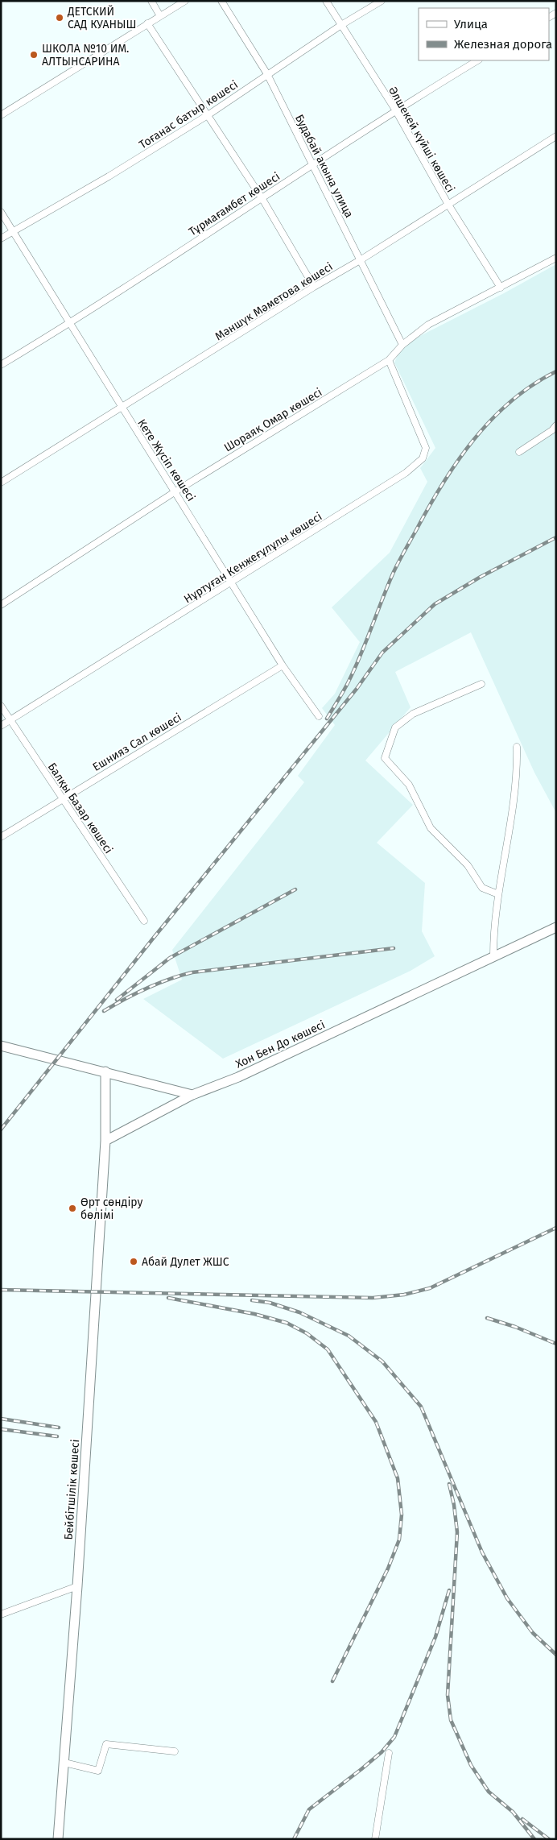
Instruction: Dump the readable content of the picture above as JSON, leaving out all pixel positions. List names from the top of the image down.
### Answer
{
  "streets": {
    "street": [
      "Тоғанас батыр көшесі",
      "Әлшекей күйші көшесі",
      "Будабай акына улица",
      "Тұрмағамбет көшесі",
      "Мәншүк Мәметова көшесі",
      "Шораяқ Омар көшесі",
      "Кете Жүсіп көшесі",
      "Нұртуған Кенжеғұлұлы көшесі",
      "Ешнияз Сал көшесі",
      "Балқы Базар көшесі",
      "Хон Бен До көшесі",
      "Бейбітшілік көшесі"
    ]
  },
  "crossings": [
    ["Тоғанас батыр көшесі", "Әлшекей күйші көшесі"],
    ["Тоғанас батыр көшесі", "Будабай акына улица"],
    ["Тоғанас батыр көшесі", "Кете Жүсіп көшесі"],
    ["Әлшекей күйші көшесі", "Тұрмағамбет көшесі"],
    ["Әлшекей күйші көшесі", "Мәншүк Мәметова көшесі"],
    ["Әлшекей күйші көшесі", "Шораяқ Омар көшесі"],
    ["Будабай акына улица", "Тұрмағамбет көшесі"],
    ["Будабай акына улица", "Мәншүк Мәметова көшесі"],
    ["Будабай акына улица", "Шораяқ Омар көшесі"],
    ["Тұрмағамбет көшесі", "Кете Жүсіп көшесі"],
    ["Мәншүк Мәметова көшесі", "Кете Жүсіп көшесі"],
    ["Шораяқ Омар көшесі", "Кете Жүсіп көшесі"],
    ["Шораяқ Омар көшесі", "Нұртуған Кенжеғұлұлы көшесі"],
    ["Кете Жүсіп көшесі", "Нұртуған Кенжеғұлұлы көшесі"],
    ["Кете Жүсіп көшесі", "Ешнияз Сал көшесі"],
    ["Нұртуған Кенжеғұлұлы көшесі", "Балқы Базар көшесі"],
    ["Ешнияз Сал көшесі", "Балқы Базар көшесі"],
    ["Хон Бен До көшесі", "Бейбітшілік көшесі"]
  ],
  "places": [
    "ДЕТСКИЙ САД КУАНЫШ",
    "ШКОЛА №10 ИМ. АЛТЫНСАРИНА",
    "Өрт сөндіру бөлімі",
    "Абай Дулет ЖШС"
  ],
  "legend": ["Улица", "Железная дорога"]
}
